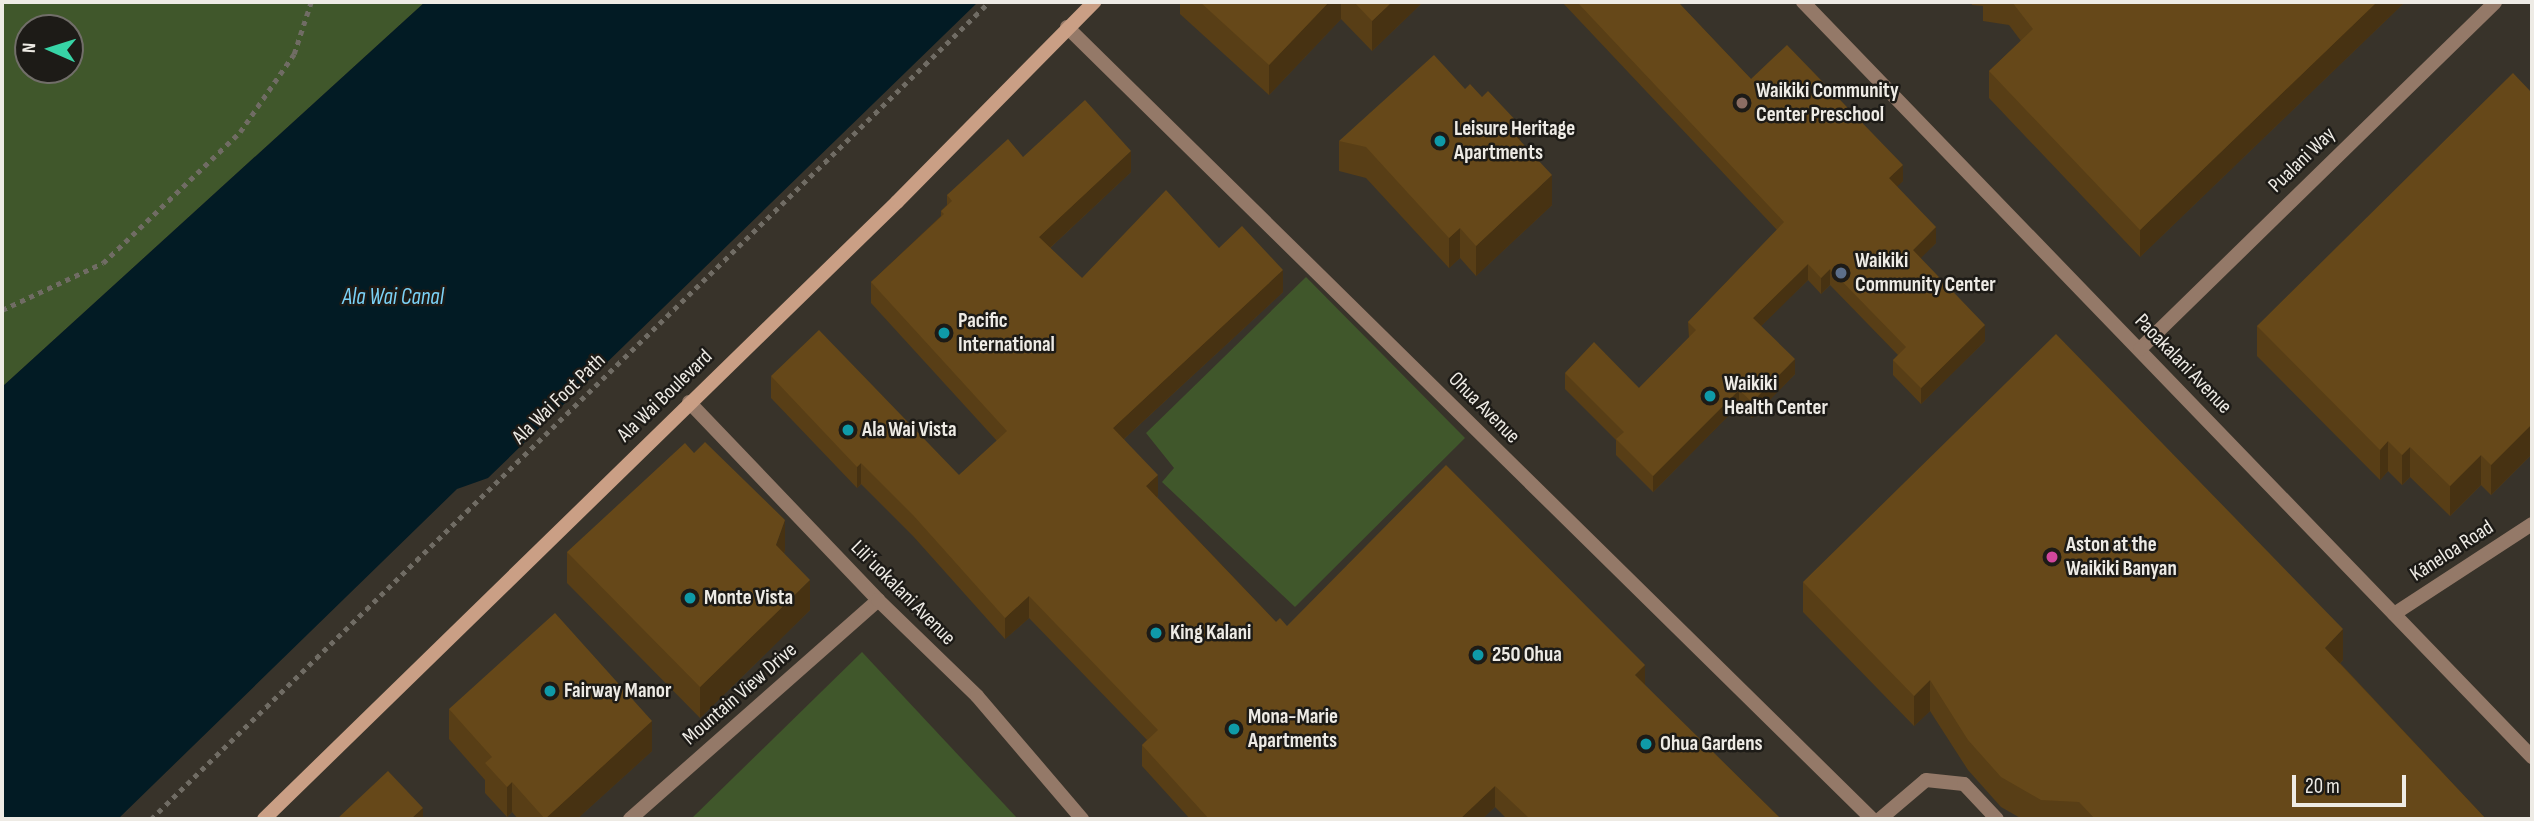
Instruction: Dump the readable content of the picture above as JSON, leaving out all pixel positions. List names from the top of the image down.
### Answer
{
  "streets": {
    "main road": ["Ala Wai Boulevard"],
    "street": [
      "Pualani Way",
      "Paoakalani Avenue",
      "Ohua Avenue",
      "Kāneloa Road",
      "Liliʻuokalani Avenue",
      "Mountain View Drive"
    ],
    "path": ["Ala Wai Foot Path"]
  },
  "crossings": [
    ["Pualani Way", "Paoakalani Avenue"],
    ["Paoakalani Avenue", "Kāneloa Road"],
    ["Ala Wai Boulevard", "Ohua Avenue"],
    ["Ala Wai Boulevard", "Liliʻuokalani Avenue"],
    ["Liliʻuokalani Avenue", "Mountain View Drive"]
  ],
  "water": ["Ala Wai Canal"],
  "places": [
    "Waikiki Community Center Preschool",
    "Leisure Heritage Apartments",
    "Waikiki Community Center",
    "Pacific International",
    "Waikiki Health Center",
    "Ala Wai Vista",
    "Aston at the Waikiki Banyan",
    "Monte Vista",
    "King Kalani",
    "250 Ohua",
    "Fairway Manor",
    "Mona-Marie Apartments",
    "Ohua Gardens"
  ],
  "scale_bar": "20 m",
  "north": "left"
}
